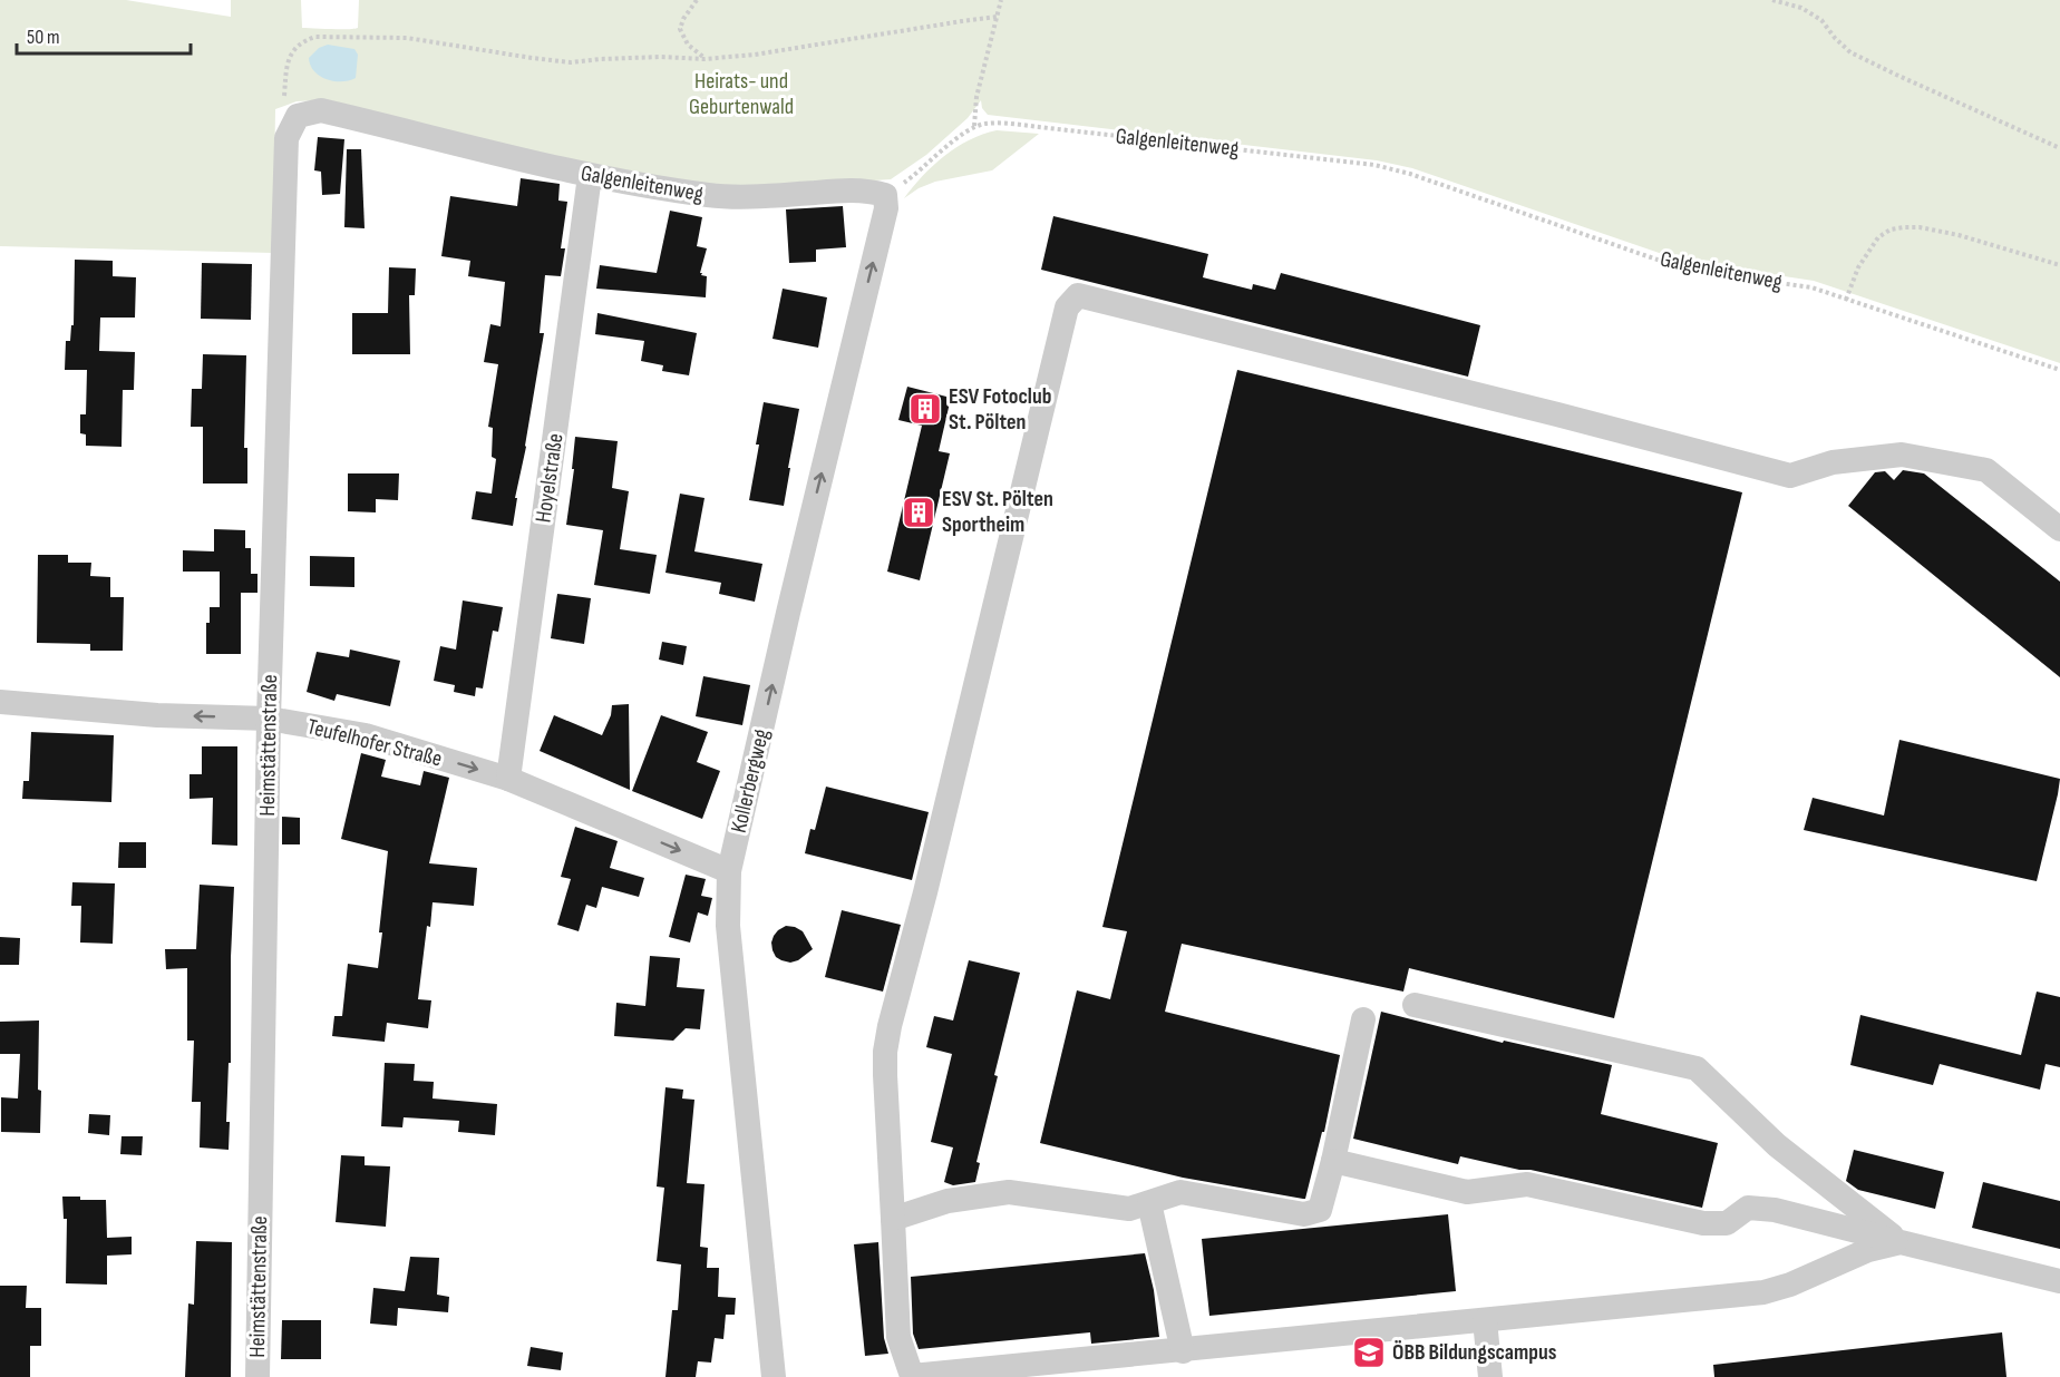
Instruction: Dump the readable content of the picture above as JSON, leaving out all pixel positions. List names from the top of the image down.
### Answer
{
  "streets": {
    "street": [
      "Galgenleitenweg",
      "Hoyelstraße",
      "Teufelhofer Straße",
      "Heimstättenstraße",
      "Kollerbergweg"
    ]
  },
  "crossings": [
    ["Galgenleitenweg", "Hoyelstraße"],
    ["Galgenleitenweg", "Heimstättenstraße"],
    ["Galgenleitenweg", "Kollerbergweg"],
    ["Hoyelstraße", "Teufelhofer Straße"],
    ["Teufelhofer Straße", "Heimstättenstraße"],
    ["Teufelhofer Straße", "Kollerbergweg"]
  ],
  "one_way": ["Kollerbergweg"],
  "parks": ["Heirats- und Geburtenwald"],
  "places": {
    "building": ["ESV Fotoclub St. Pölten", "ESV St. Pölten Sportheim"],
    "school or university": ["ÖBB Bildungscampus"]
  },
  "scale_bar": "50 m"
}
